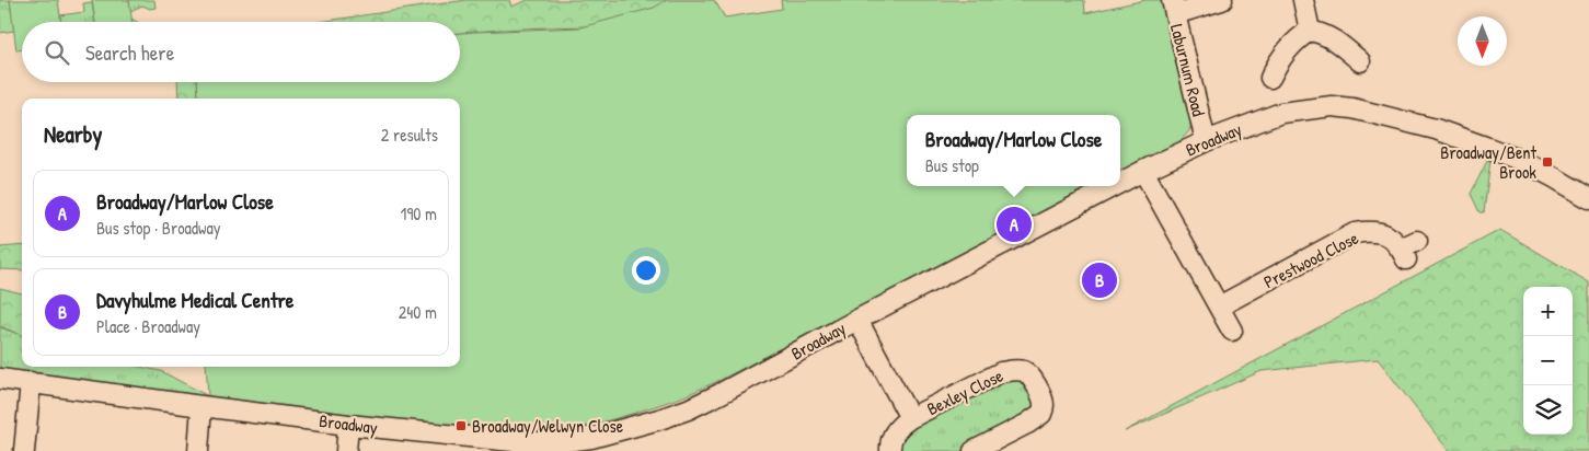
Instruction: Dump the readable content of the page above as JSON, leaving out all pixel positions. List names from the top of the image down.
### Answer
{
  "streets": {
    "street": [
      "Laburnum Road",
      "Broadway",
      "Prestwood Close",
      "Bexley Close"
    ]
  },
  "crossings": [
    ["Laburnum Road", "Broadway"],
    ["Broadway", "Bexley Close"]
  ],
  "places": {
    "transit": ["Broadway/Bent Brook", "Broadway/Welwyn Close"]
  },
  "north": "bottom",
  "page": {
    "search": "Search here",
    "heading": ["Nearby", "2 results"],
    "popup": ["Broadway/Marlow Close", "Bus stop"],
    "list": [
      {
        "mark": "A",
        "name": "Broadway/Marlow Close",
        "note": "Bus stop · Broadway",
        "value": "190 m"
      },
      {
        "mark": "B",
        "name": "Davyhulme Medical Centre",
        "note": "Place · Broadway",
        "value": "240 m"
      }
    ],
    "pins": ["A", "B"],
    "map_buttons": ["+", "−"]
  }
}
